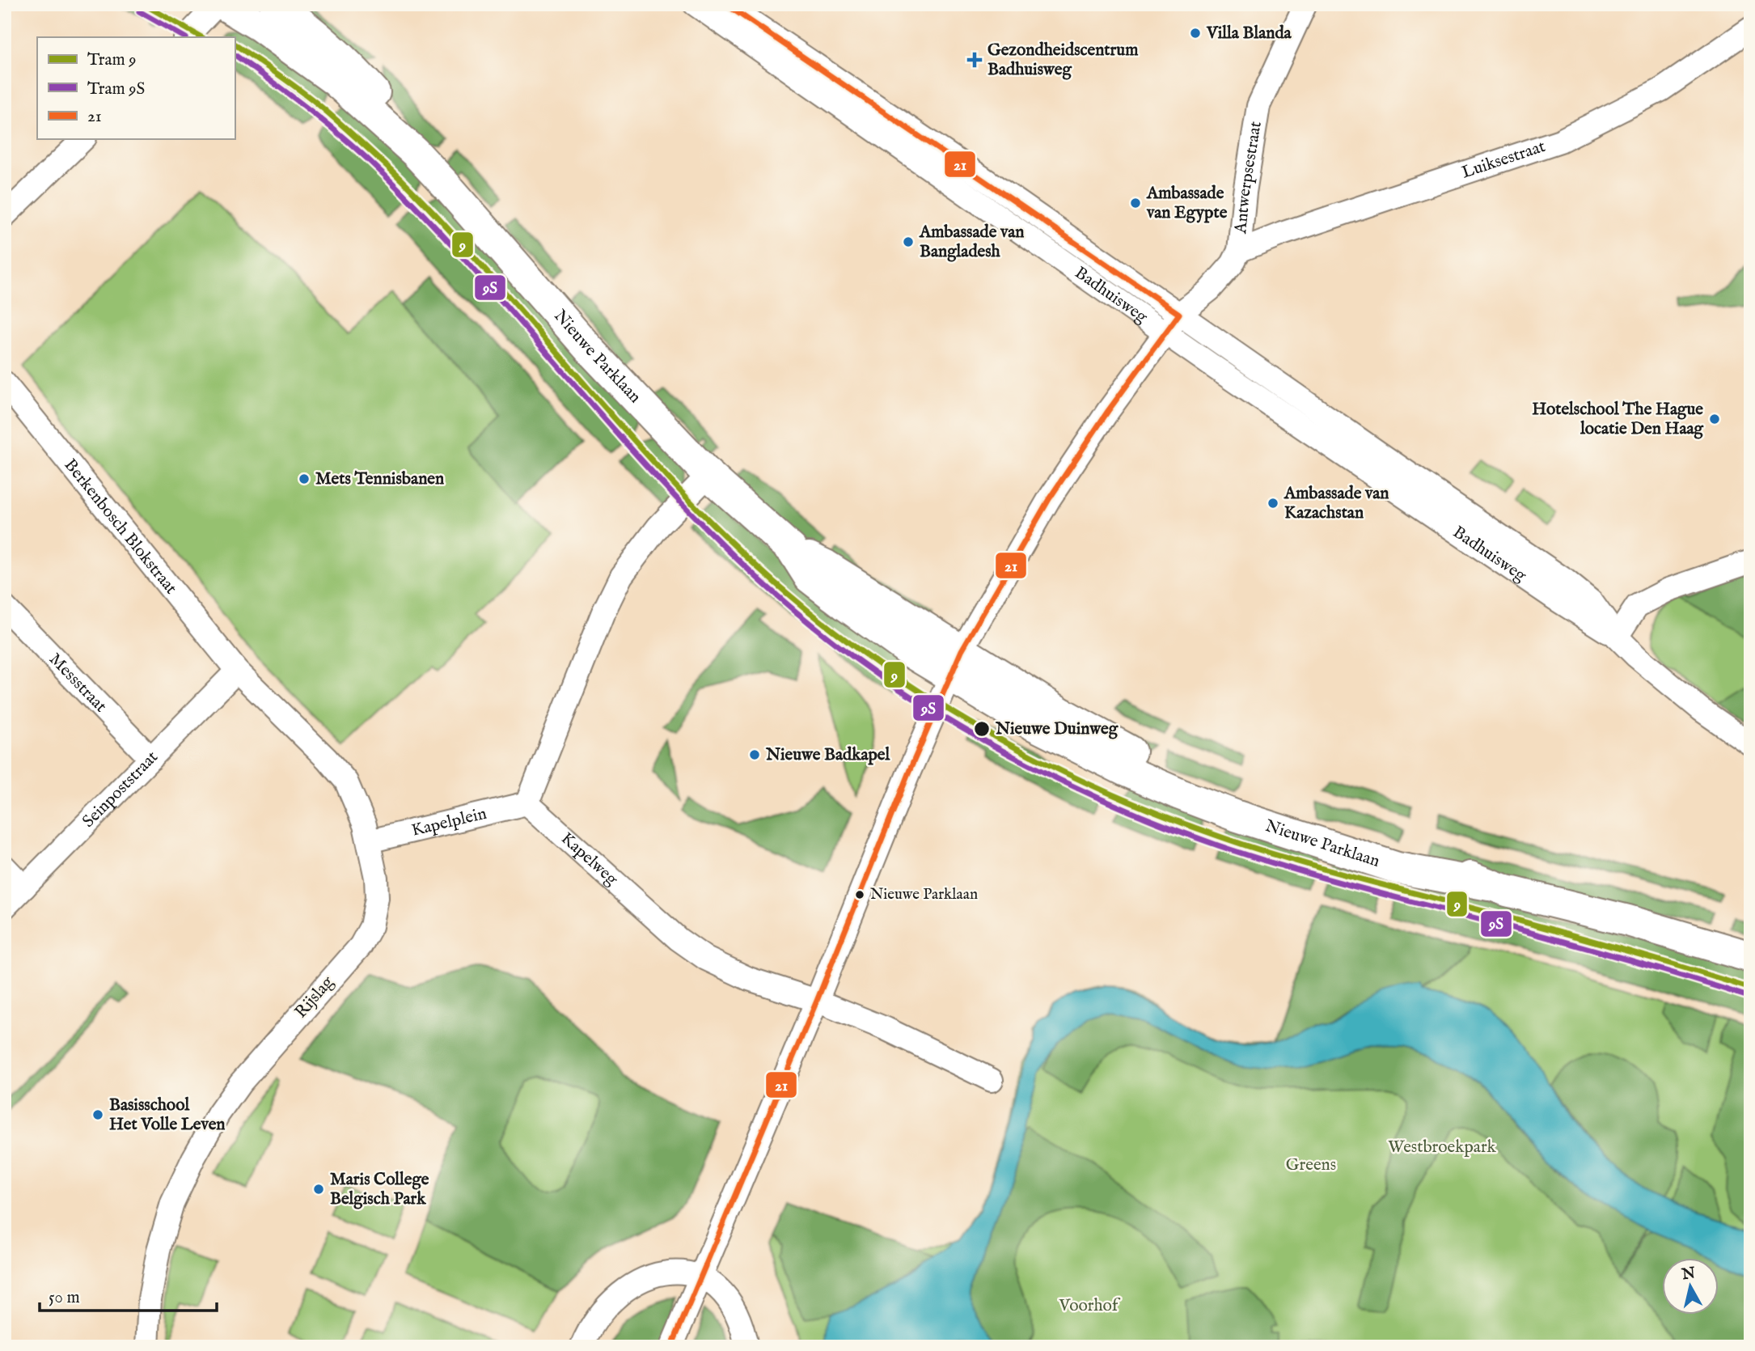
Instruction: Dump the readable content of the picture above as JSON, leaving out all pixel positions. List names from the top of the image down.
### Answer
{
  "streets": {
    "main road": ["Nieuwe Parklaan"],
    "street": [
      "Luiksestraat",
      "Antwerpsestraat",
      "Badhuisweg",
      "Berkenbosch Blokstraat",
      "Messstraat",
      "Seinpoststraat",
      "Kapelplein",
      "Kapelweg",
      "Rijslag"
    ]
  },
  "crossings": [
    ["Luiksestraat", "Antwerpsestraat"],
    ["Antwerpsestraat", "Badhuisweg"],
    ["Berkenbosch Blokstraat", "Seinpoststraat"],
    ["Berkenbosch Blokstraat", "Rijslag"],
    ["Messstraat", "Seinpoststraat"],
    ["Seinpoststraat", "Rijslag"],
    ["Kapelplein", "Kapelweg"],
    ["Kapelplein", "Rijslag"]
  ],
  "parks": ["Westbroekpark", "Greens", "Voorhof"],
  "places": {
    "other": [
      "Villa Blanda",
      "Ambassade van Egypte",
      "Ambassade van Bangladesh",
      "Hotelschool The Hague locatie Den Haag",
      "Mets Tennisbanen",
      "Ambassade van Kazachstan",
      "Nieuwe Duinweg",
      "Nieuwe Badkapel",
      "Nieuwe Parklaan",
      "Basisschool Het Volle Leven",
      "Maris College Belgisch Park"
    ],
    "health": ["Gezondheidscentrum Badhuisweg"]
  },
  "lines": ["tram line 9", "transit line 21", "tram line 9S"],
  "legend": ["Tram 9", "Tram 9S", "21"],
  "scale_bar": "50 m",
  "north": "top"
}
